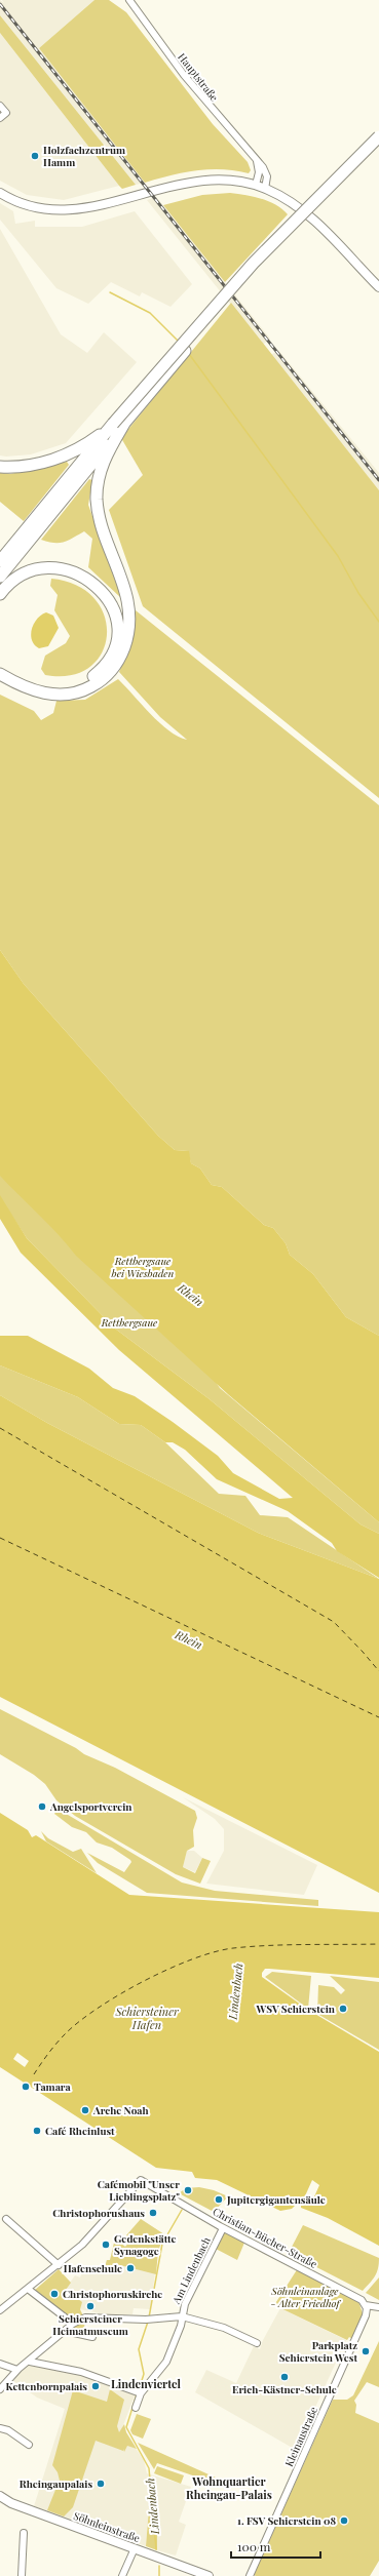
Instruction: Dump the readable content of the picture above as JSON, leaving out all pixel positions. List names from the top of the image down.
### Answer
{
  "streets": {
    "main road": ["Söhnleinstraße"],
    "street": [
      "Hauptstraße",
      "Christian-Bücher-Straße",
      "Am Lindenbach",
      "Kleinaustraße"
    ]
  },
  "crossings": [
    ["Christian-Bücher-Straße", "Am Lindenbach"],
    ["Christian-Bücher-Straße", "Kleinaustraße"]
  ],
  "districts": ["Lindenviertel", "Wohnquartier Rheingau-Palais"],
  "water": ["Rhein", "Lindenbach", "Schiersteiner Hafen"],
  "parks": ["Rettbergsaue bei Wiesbaden", "Rettbergsaue", "Söhnleinanlage - Alter Friedhof"],
  "places": [
    "Holzfachzentrum Hamm",
    "Angelsportverein",
    "WSV Schierstein",
    "Tamara",
    "Arche Noah",
    "Café Rheinlust",
    "Cafémobil \"Unser Lieblingsplatz\"",
    "Jupitergigantensäule",
    "Christophorushaus",
    "Gedenkstätte Synagoge",
    "Hafenschule",
    "Christophoruskirche",
    "Schiersteiner Heimatmuseum",
    "Parkplatz Schierstein West",
    "Erich-Kästner-Schule",
    "Kettenbornpalais",
    "Rheingaupalais",
    "1. FSV Schierstein 08"
  ],
  "scale_bar": "100 m"
}
